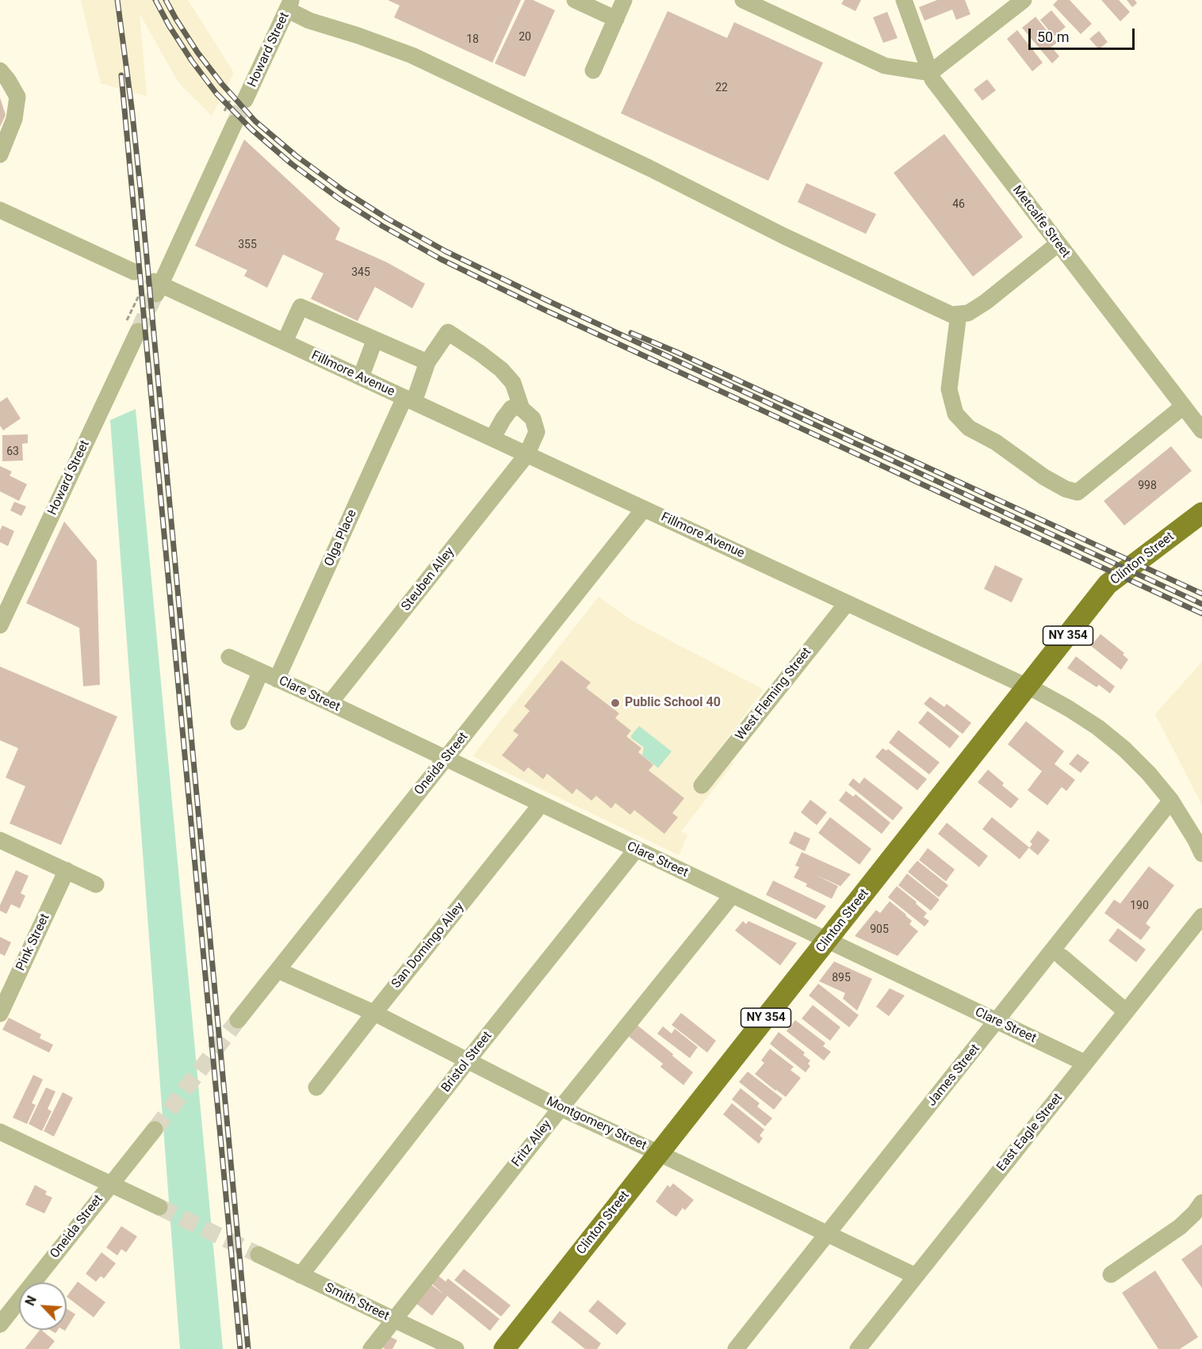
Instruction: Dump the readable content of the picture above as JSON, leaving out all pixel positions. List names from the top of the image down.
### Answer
{
  "streets": {
    "main road": ["Clinton Street", "NY 354"],
    "street": [
      "Howard Street",
      "Metcalfe Street",
      "Fillmore Avenue",
      "Olga Place",
      "Steuben Alley",
      "Clare Street",
      "West Fleming Street",
      "Oneida Street",
      "Pink Street",
      "San Domingo Alley",
      "Bristol Street",
      "James Street",
      "Montgomery Street",
      "East Eagle Street",
      "Fritz Alley",
      "Smith Street"
    ]
  },
  "crossings": [
    ["Fillmore Avenue", "Olga Place"],
    ["Fillmore Avenue", "Clinton Street"],
    ["Fillmore Avenue", "Steuben Alley"],
    ["Fillmore Avenue", "West Fleming Street"],
    ["Fillmore Avenue", "Oneida Street"],
    ["Fillmore Avenue", "James Street"],
    ["Olga Place", "Steuben Alley"],
    ["Olga Place", "Clare Street"],
    ["Clinton Street", "Clare Street"],
    ["Clinton Street", "Montgomery Street"],
    ["Steuben Alley", "Clare Street"],
    ["Clare Street", "Oneida Street"],
    ["Clare Street", "San Domingo Alley"],
    ["Clare Street", "Bristol Street"],
    ["Clare Street", "James Street"],
    ["Clare Street", "East Eagle Street"],
    ["Clare Street", "Fritz Alley"],
    ["Oneida Street", "Montgomery Street"],
    ["San Domingo Alley", "Montgomery Street"],
    ["Bristol Street", "Montgomery Street"],
    ["Bristol Street", "Smith Street"],
    ["James Street", "Montgomery Street"],
    ["Montgomery Street", "East Eagle Street"],
    ["Montgomery Street", "Fritz Alley"],
    ["Fritz Alley", "Smith Street"]
  ],
  "places": ["Public School 40"],
  "house_numbers": [
    "20",
    "18",
    "22",
    "46",
    "355",
    "345",
    "63",
    "998",
    "190",
    "905",
    "895"
  ],
  "scale_bar": "50 m",
  "north": "top left"
}
